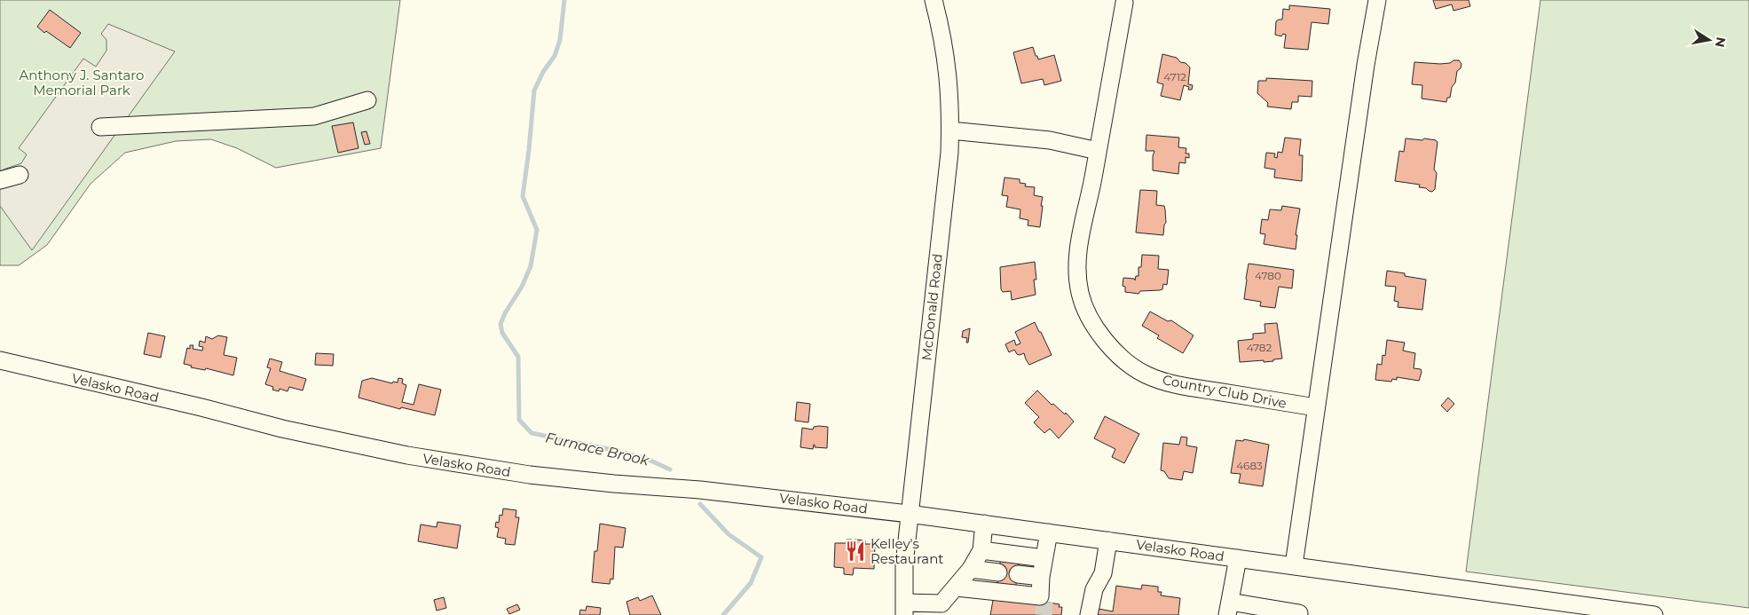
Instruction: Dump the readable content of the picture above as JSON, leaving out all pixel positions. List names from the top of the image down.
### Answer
{
  "streets": {
    "street": ["McDonald Road", "Velasko Road", "Country Club Drive"]
  },
  "crossings": [
    ["McDonald Road", "Velasko Road"]
  ],
  "water": ["Furnace Brook"],
  "parks": ["Anthony J. Santaro Memorial Park"],
  "places": {
    "restaurant": ["Kelley's Restaurant"]
  },
  "house_numbers": [
    "4712",
    "4780",
    "4782",
    "4683"
  ],
  "north": "right"
}
